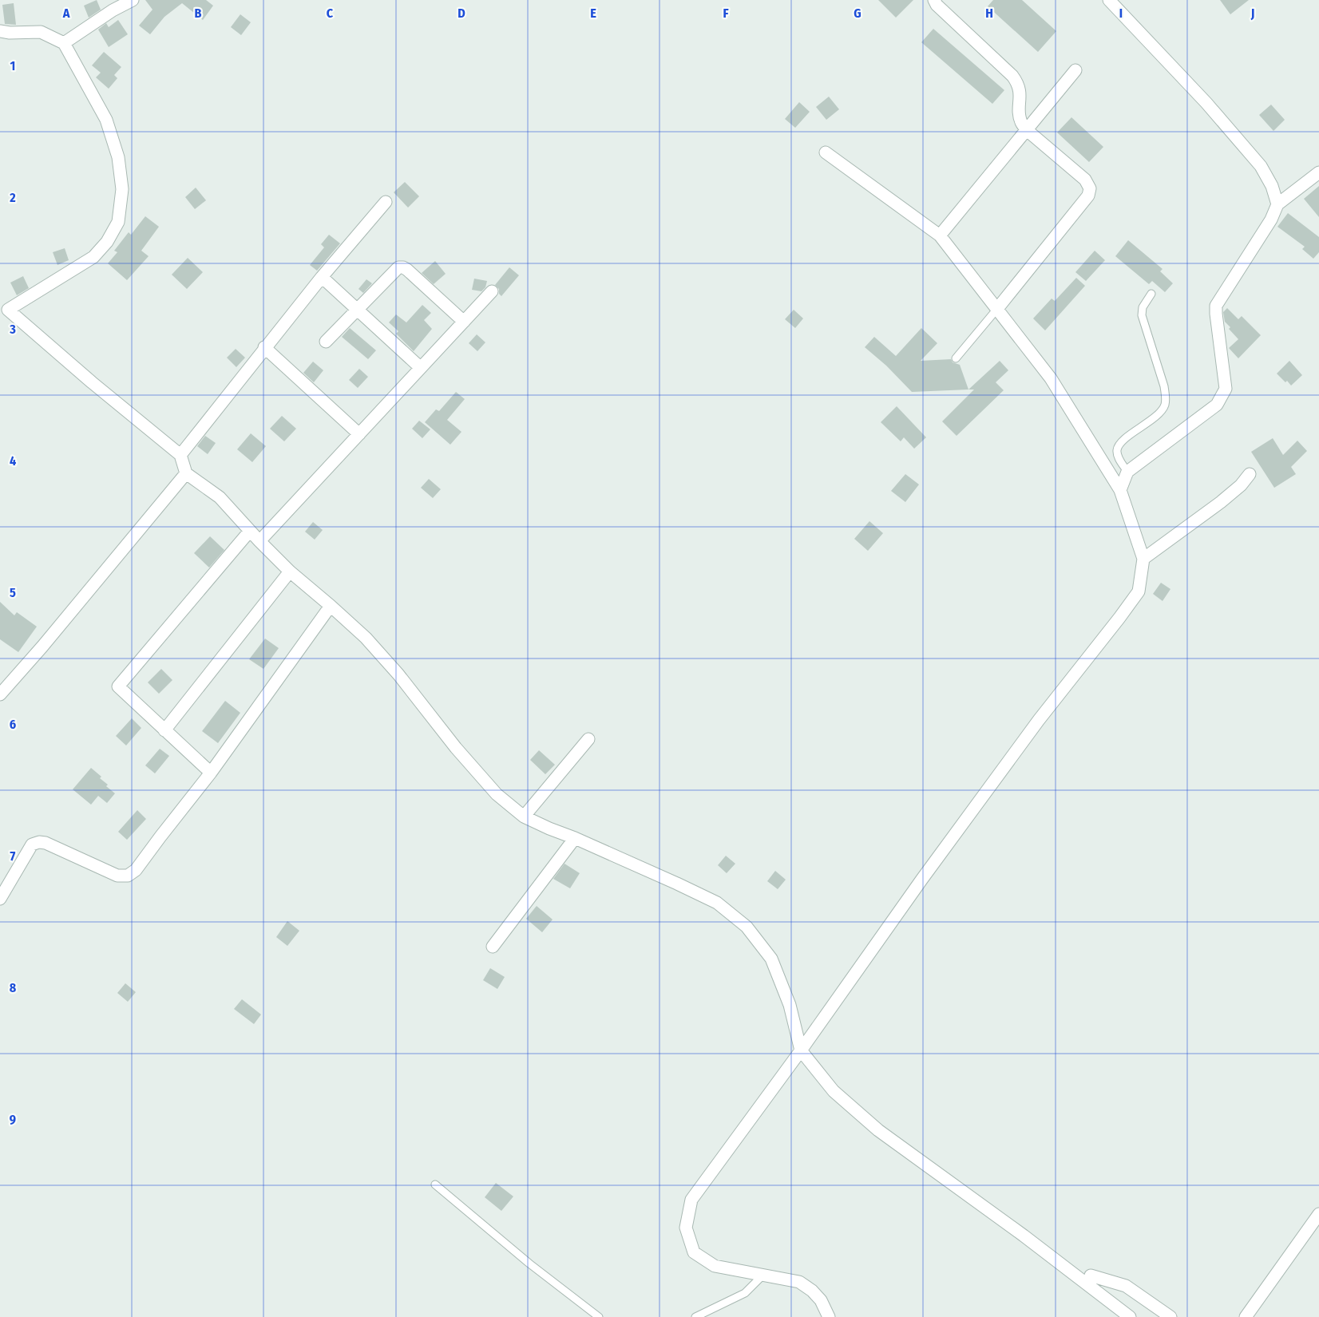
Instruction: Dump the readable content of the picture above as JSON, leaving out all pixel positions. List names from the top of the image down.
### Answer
{
  "grid": {
    "columns": [
      "A",
      "B",
      "C",
      "D",
      "E",
      "F",
      "G",
      "H",
      "I",
      "J"
    ],
    "rows": [
      "1",
      "2",
      "3",
      "4",
      "5",
      "6",
      "7",
      "8",
      "9"
    ]
  }
}
